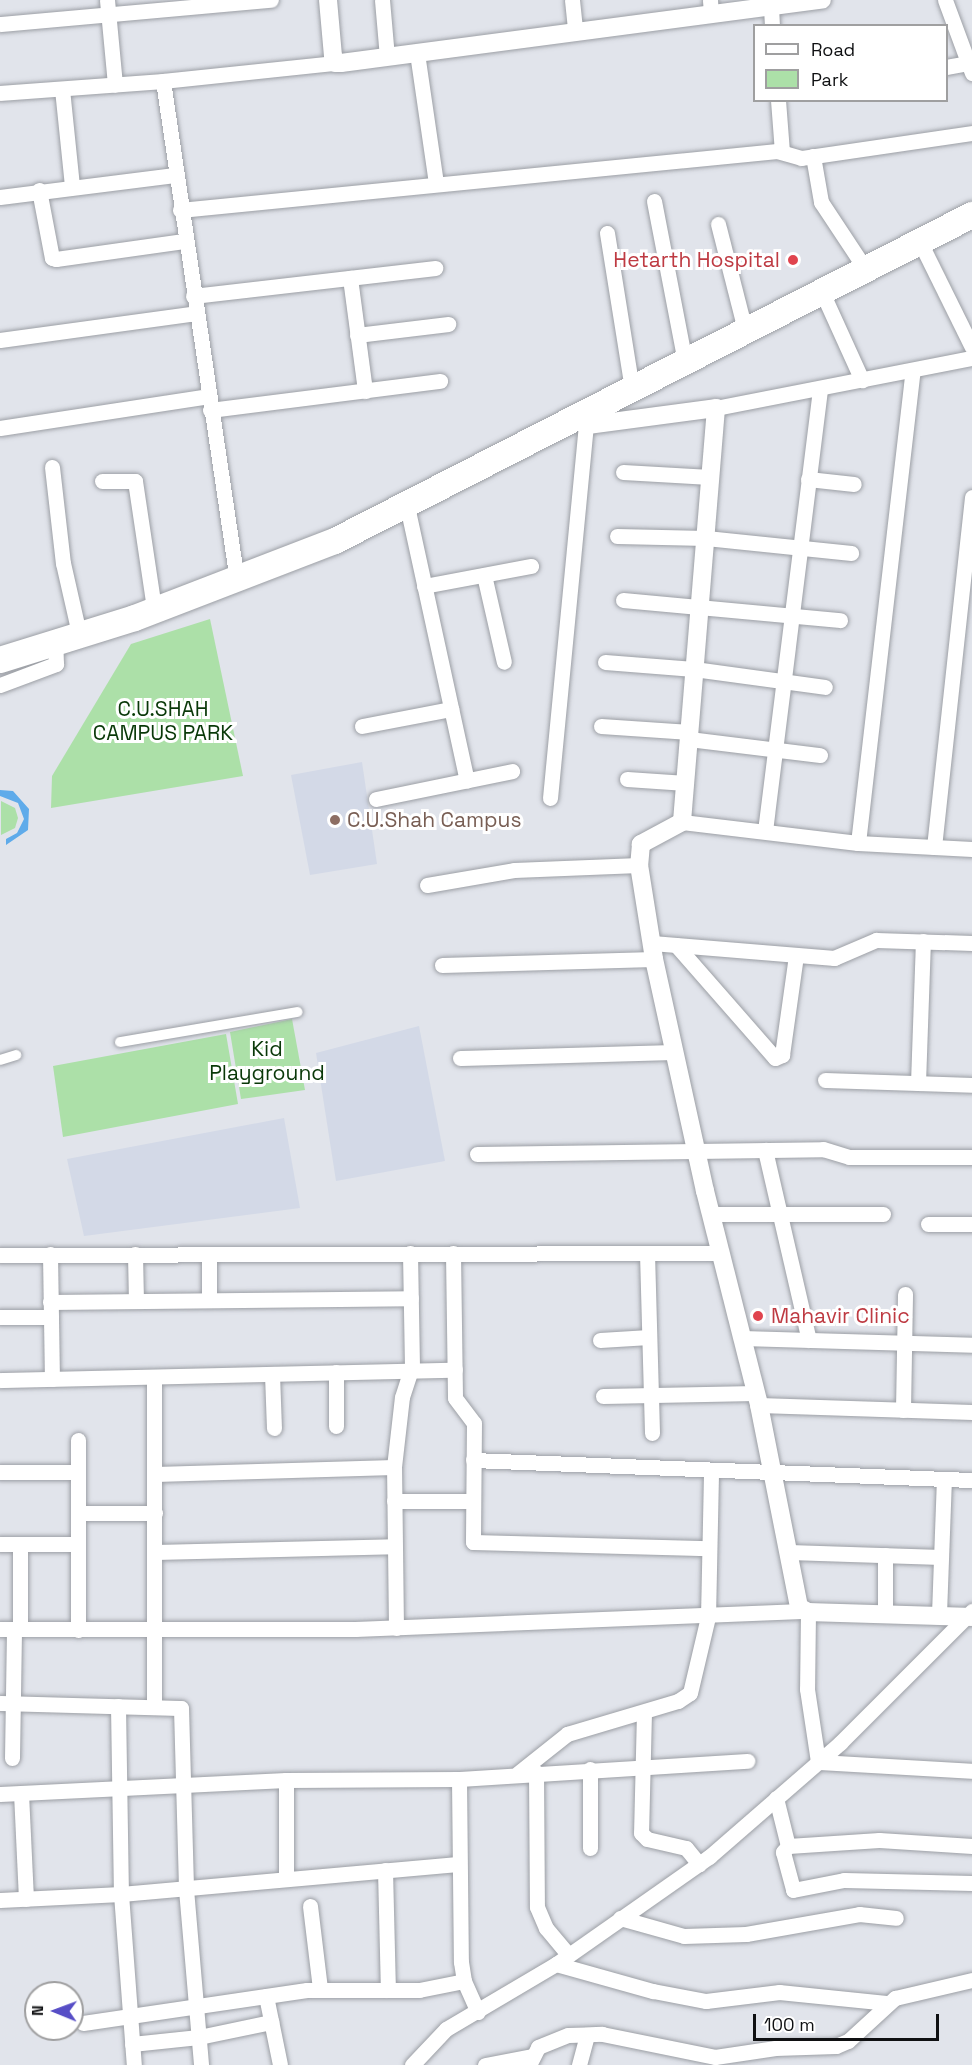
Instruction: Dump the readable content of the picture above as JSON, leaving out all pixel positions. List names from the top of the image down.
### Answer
{
  "parks": ["C.U.SHAH CAMPUS PARK", "Kid Playground"],
  "places": ["Hetarth Hospital", "C.U.Shah Campus", "Mahavir Clinic"],
  "legend": ["Road", "Park"],
  "scale_bar": "100 m",
  "north": "left"
}
